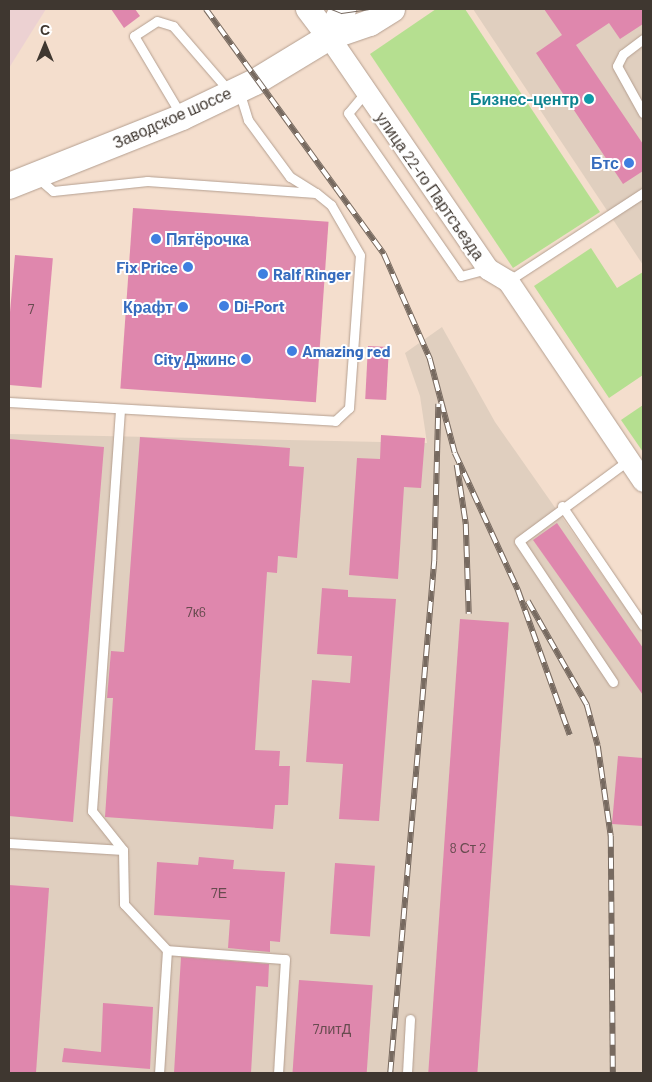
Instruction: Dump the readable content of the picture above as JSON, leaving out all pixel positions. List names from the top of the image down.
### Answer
{
  "streets": {
    "main road": ["Заводское шоссе", "улица 22-го Партсъезда"]
  },
  "crossings": [
    ["Заводское шоссе", "улица 22-го Партсъезда"]
  ],
  "places": [
    "Бизнес-центр",
    "Бтс",
    "Пятёрочка",
    "Fix Price",
    "Ralf Ringer",
    "Di-Port",
    "Крафт",
    "Amazing red",
    "City Джинс"
  ],
  "house_numbers": [
    "7",
    "7к6",
    "8 Ст 2",
    "7Е",
    "7литД"
  ],
  "north": "top"
}
